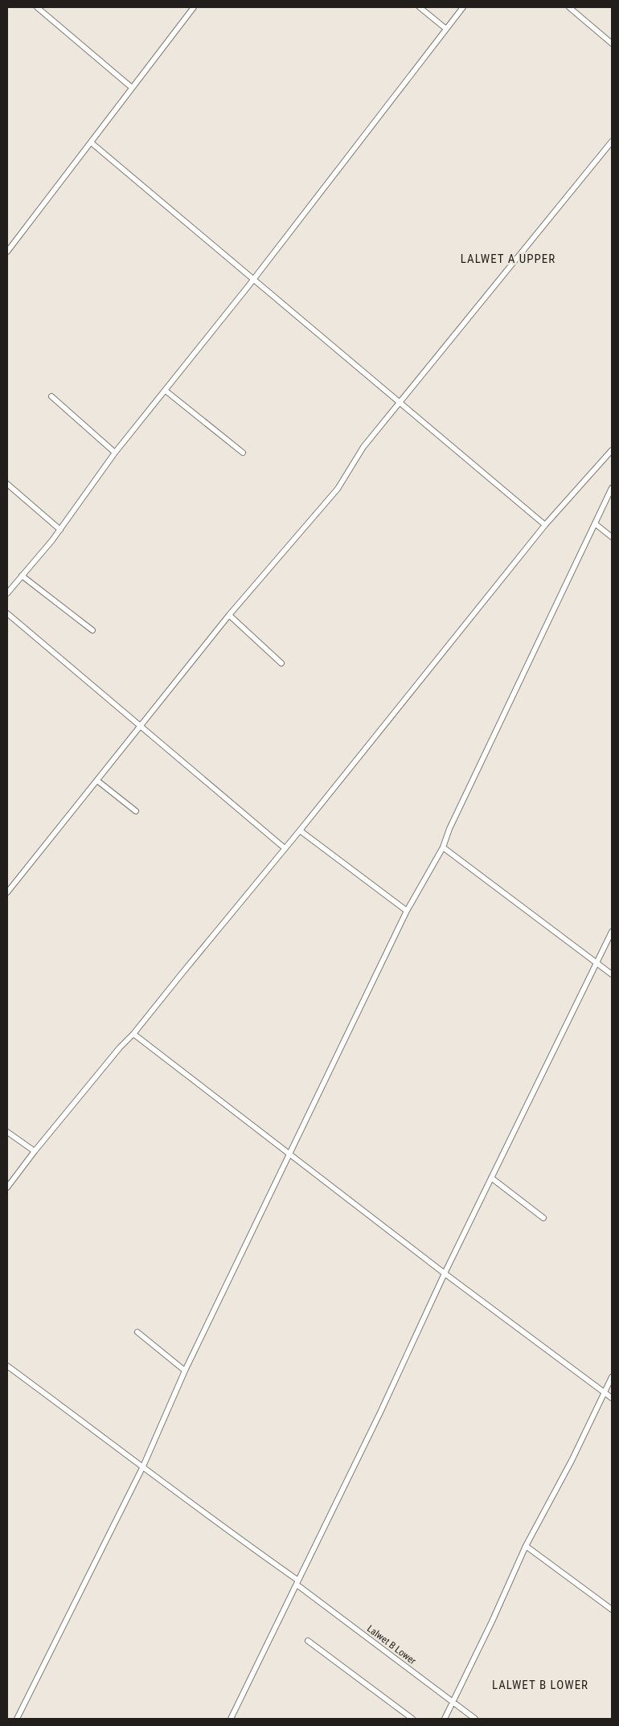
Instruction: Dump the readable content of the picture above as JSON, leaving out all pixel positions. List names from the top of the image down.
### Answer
{
  "streets": {
    "street": ["Lalwet B Lower"]
  },
  "districts": ["LALWET A UPPER", "LALWET B LOWER"]
}
